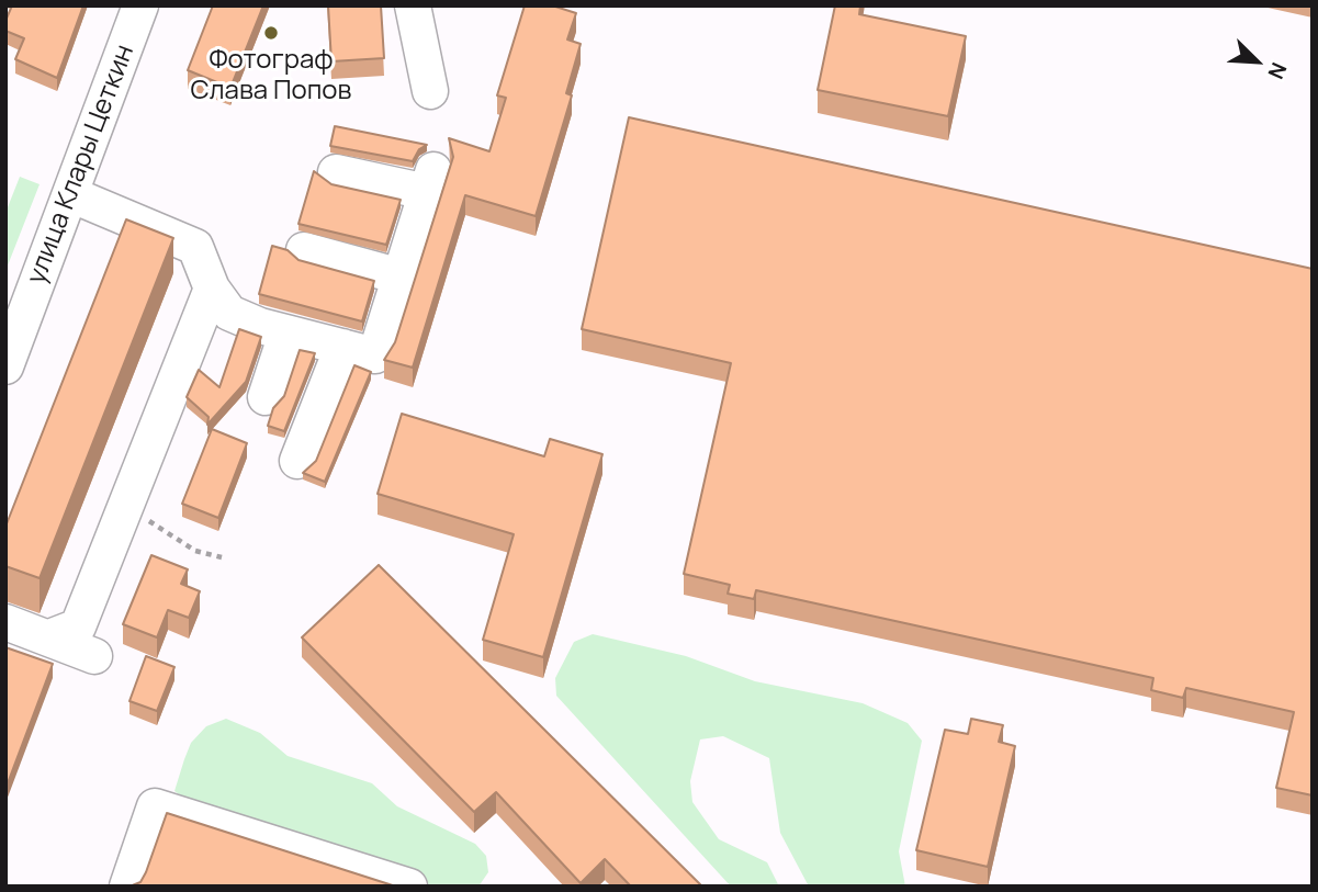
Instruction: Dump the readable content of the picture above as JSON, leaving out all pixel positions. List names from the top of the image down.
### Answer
{
  "streets": {
    "street": ["улица Клары Цеткин"]
  },
  "places": ["Фотограф Слава Попов"],
  "north": "bottom right"
}
